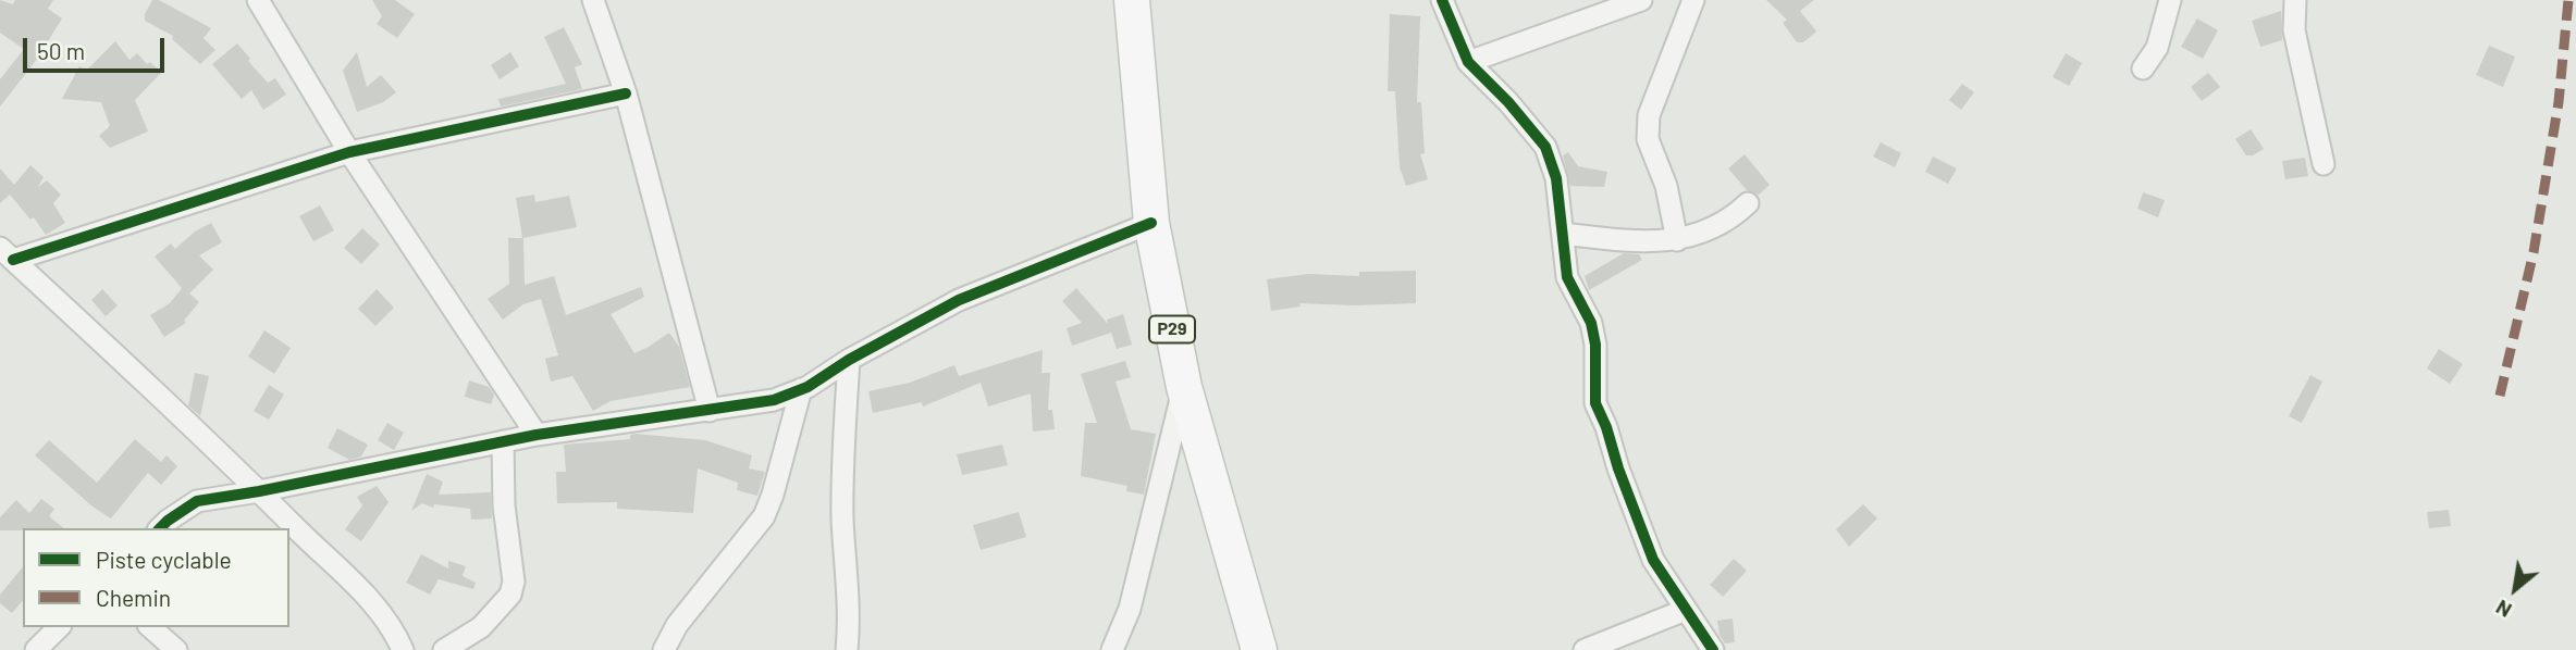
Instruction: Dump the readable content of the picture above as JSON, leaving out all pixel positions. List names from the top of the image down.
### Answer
{
  "streets": {
    "main road": ["P29"]
  },
  "legend": ["Piste cyclable", "Chemin"],
  "scale_bar": "50 m",
  "north": "bottom left"
}
